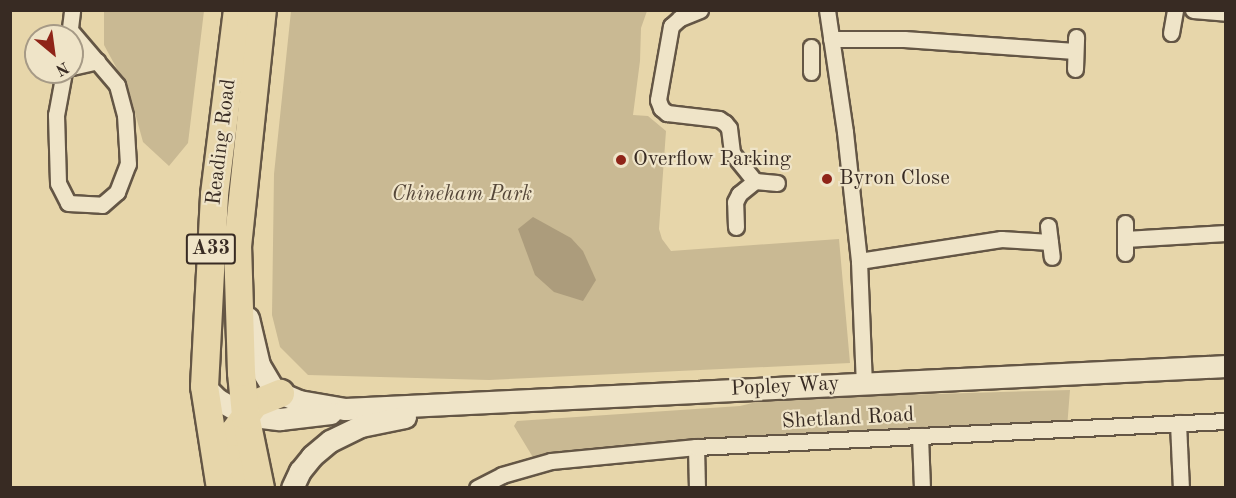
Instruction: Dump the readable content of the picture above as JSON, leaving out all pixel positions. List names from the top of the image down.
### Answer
{
  "streets": {
    "highway": ["Reading Road", "A33"],
    "street": ["Popley Way", "Shetland Road"]
  },
  "crossings": [
    ["Reading Road", "Popley Way"]
  ],
  "parks": ["Chineham Park"],
  "places": ["Overflow Parking", "Byron Close"],
  "north": "bottom right"
}
